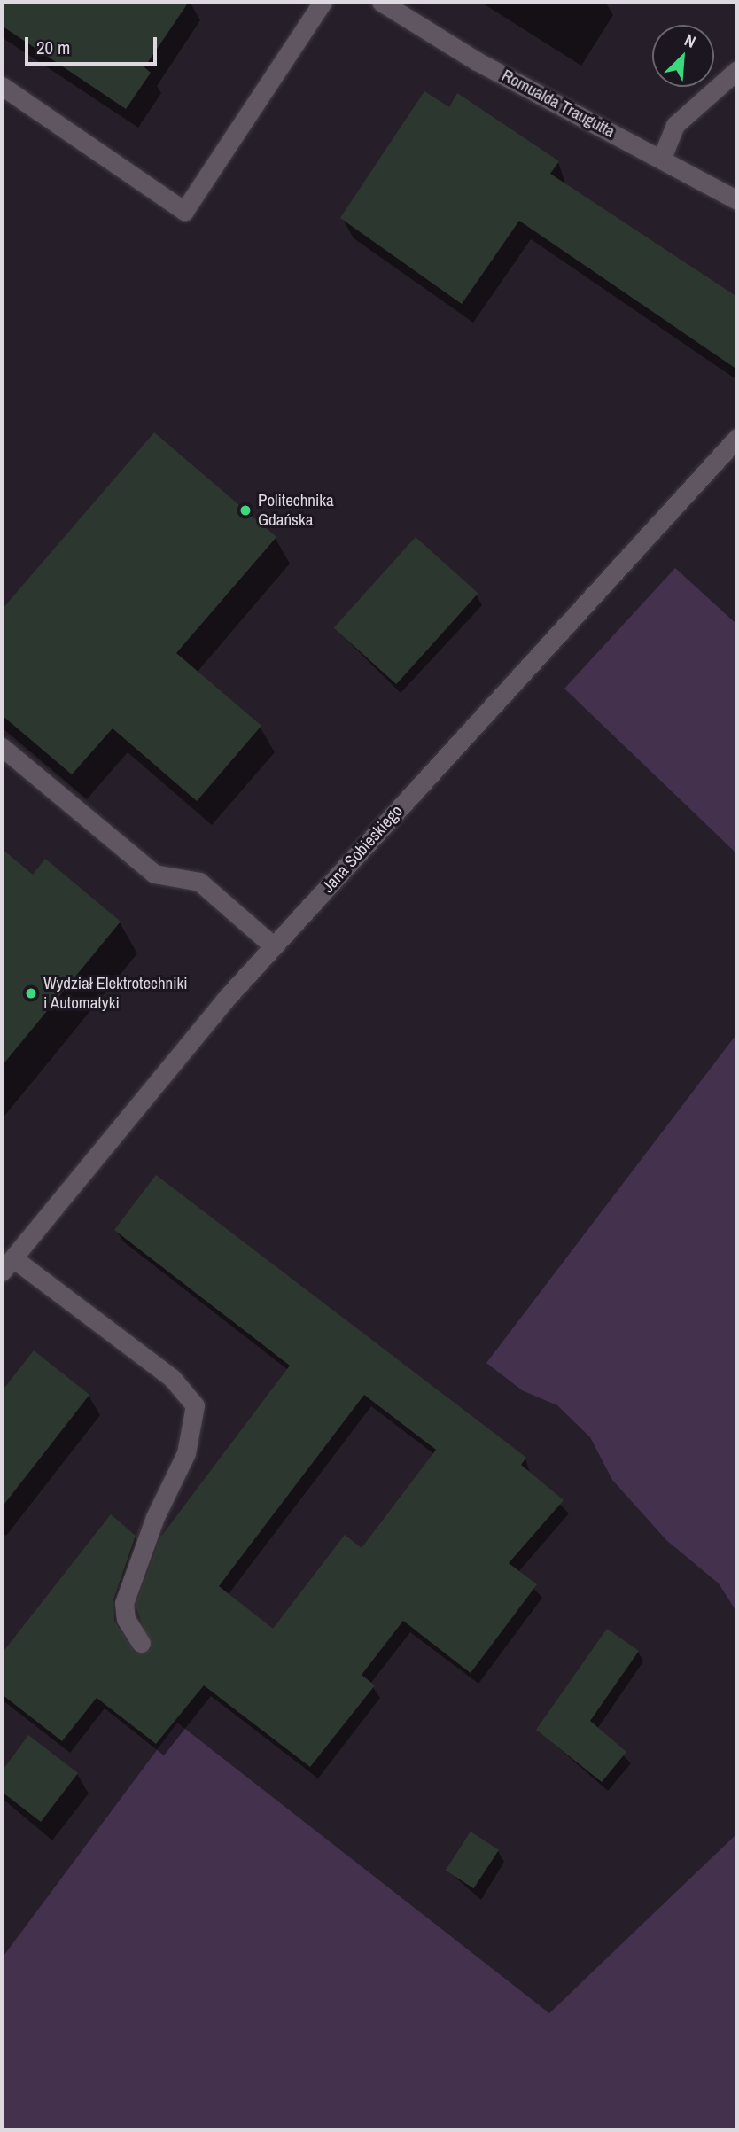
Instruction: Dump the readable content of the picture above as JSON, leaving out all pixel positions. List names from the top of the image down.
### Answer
{
  "streets": {
    "main road": ["Romualda Traugutta", "Jana Sobieskiego"]
  },
  "places": ["Politechnika Gdańska", "Wydział Elektrotechniki i Automatyki"],
  "scale_bar": "20 m",
  "north": "top right"
}
